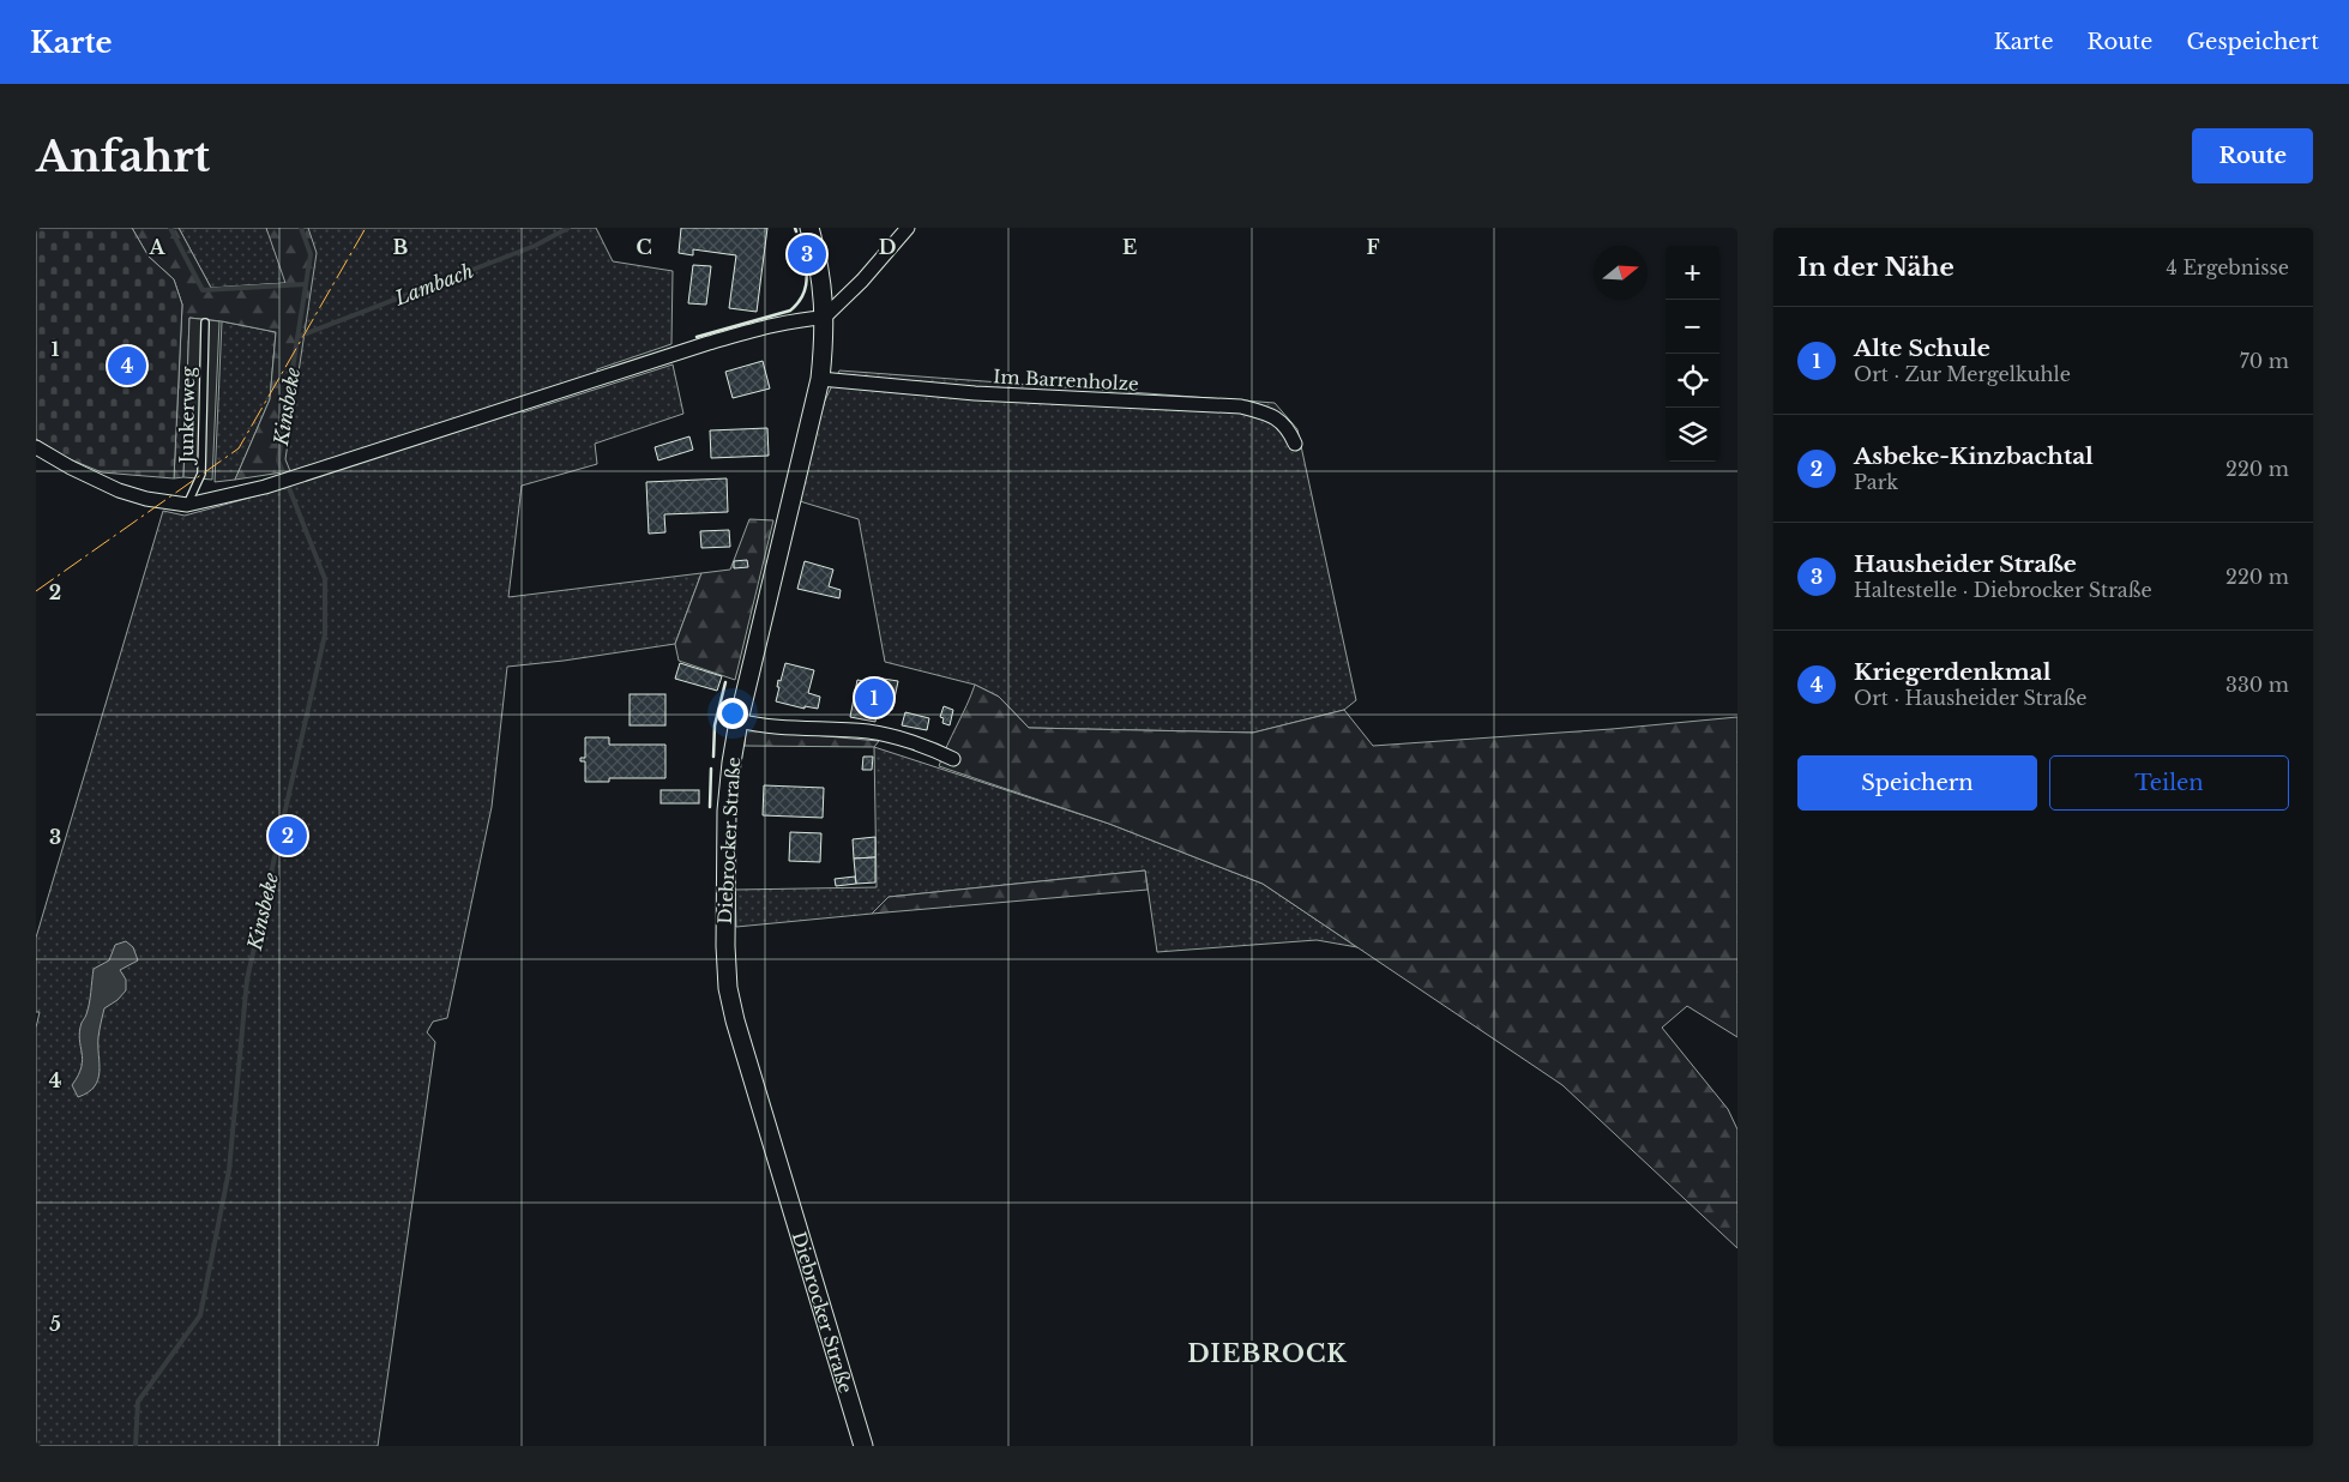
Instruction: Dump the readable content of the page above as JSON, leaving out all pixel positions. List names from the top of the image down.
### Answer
{
  "streets": {
    "main road": ["Diebrocker Straße"],
    "street": ["Im Barrenholze"],
    "lane": ["Junkerweg"]
  },
  "crossings": [
    ["Im Barrenholze", "Diebrocker Straße"]
  ],
  "districts": ["DIEBROCK"],
  "water": ["Lambach", "Kinsbeke"],
  "north": "right",
  "page": {
    "header": "Karte",
    "nav": ["Karte", "Route", "Gespeichert"],
    "buttons": [
      "Route",
      ["Speichern", "Teilen"]
    ],
    "title": "Anfahrt",
    "heading": ["In der Nähe", "4 Ergebnisse"],
    "pins": [
      "3",
      "4",
      "1",
      "2"
    ],
    "map_buttons": ["+", "−"],
    "list": [
      {
        "mark": "1",
        "name": "Alte Schule",
        "note": "Ort · Zur Mergelkuhle",
        "value": "70 m"
      },
      {
        "mark": "2",
        "name": "Asbeke-Kinzbachtal",
        "note": "Park",
        "value": "220 m"
      },
      {
        "mark": "3",
        "name": "Hausheider Straße",
        "note": "Haltestelle · Diebrocker Straße",
        "value": "220 m"
      },
      {
        "mark": "4",
        "name": "Kriegerdenkmal",
        "note": "Ort · Hausheider Straße",
        "value": "330 m"
      }
    ]
  },
  "grid": {
    "columns": [
      "A",
      "B",
      "C",
      "D",
      "E",
      "F"
    ],
    "rows": [
      "1",
      "2",
      "3",
      "4",
      "5"
    ]
  }
}
